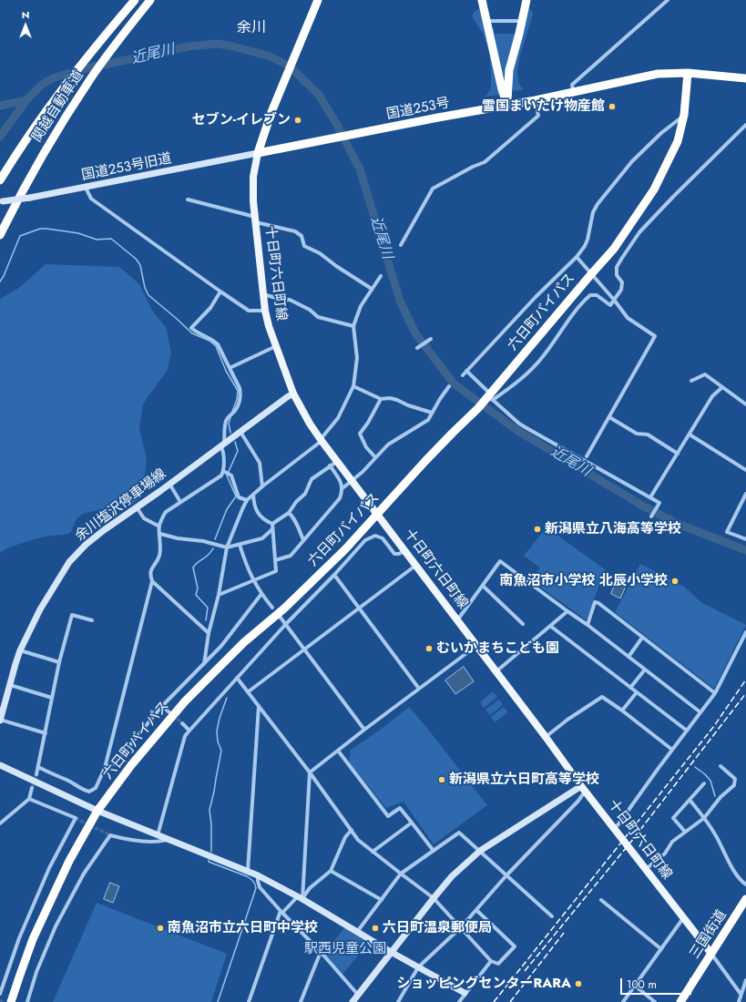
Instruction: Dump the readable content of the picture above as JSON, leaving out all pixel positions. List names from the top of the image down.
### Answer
{
  "streets": {
    "highway": [
      "関越自動車道",
      "国道253号",
      "六日町バイパス",
      "三国街道"
    ],
    "main road": ["十日町六日町線"],
    "street": ["国道253号旧道", "余川塩沢停車場線"]
  },
  "crossings": [
    ["国道253号", "国道253号旧道"],
    ["国道253号", "十日町六日町線"],
    ["国道253号", "六日町バイパス"],
    ["国道253号旧道", "十日町六日町線"],
    ["十日町六日町線", "六日町バイパス"],
    ["十日町六日町線", "余川塩沢停車場線"],
    ["十日町六日町線", "三国街道"]
  ],
  "districts": ["余川"],
  "water": ["近尾川"],
  "parks": ["駅西児童公園"],
  "places": [
    "雪国まいたけ物産館",
    "セブン-イレブン",
    "新潟県立八海高等学校",
    "南魚沼市小学校 北辰小学校",
    "むいかまちこども園",
    "新潟県立六日町高等学校",
    "南魚沼市立六日町中学校",
    "六日町温泉郵便局",
    "ショッピングセンターRARA"
  ],
  "scale_bar": "100 m",
  "north": "top"
}
